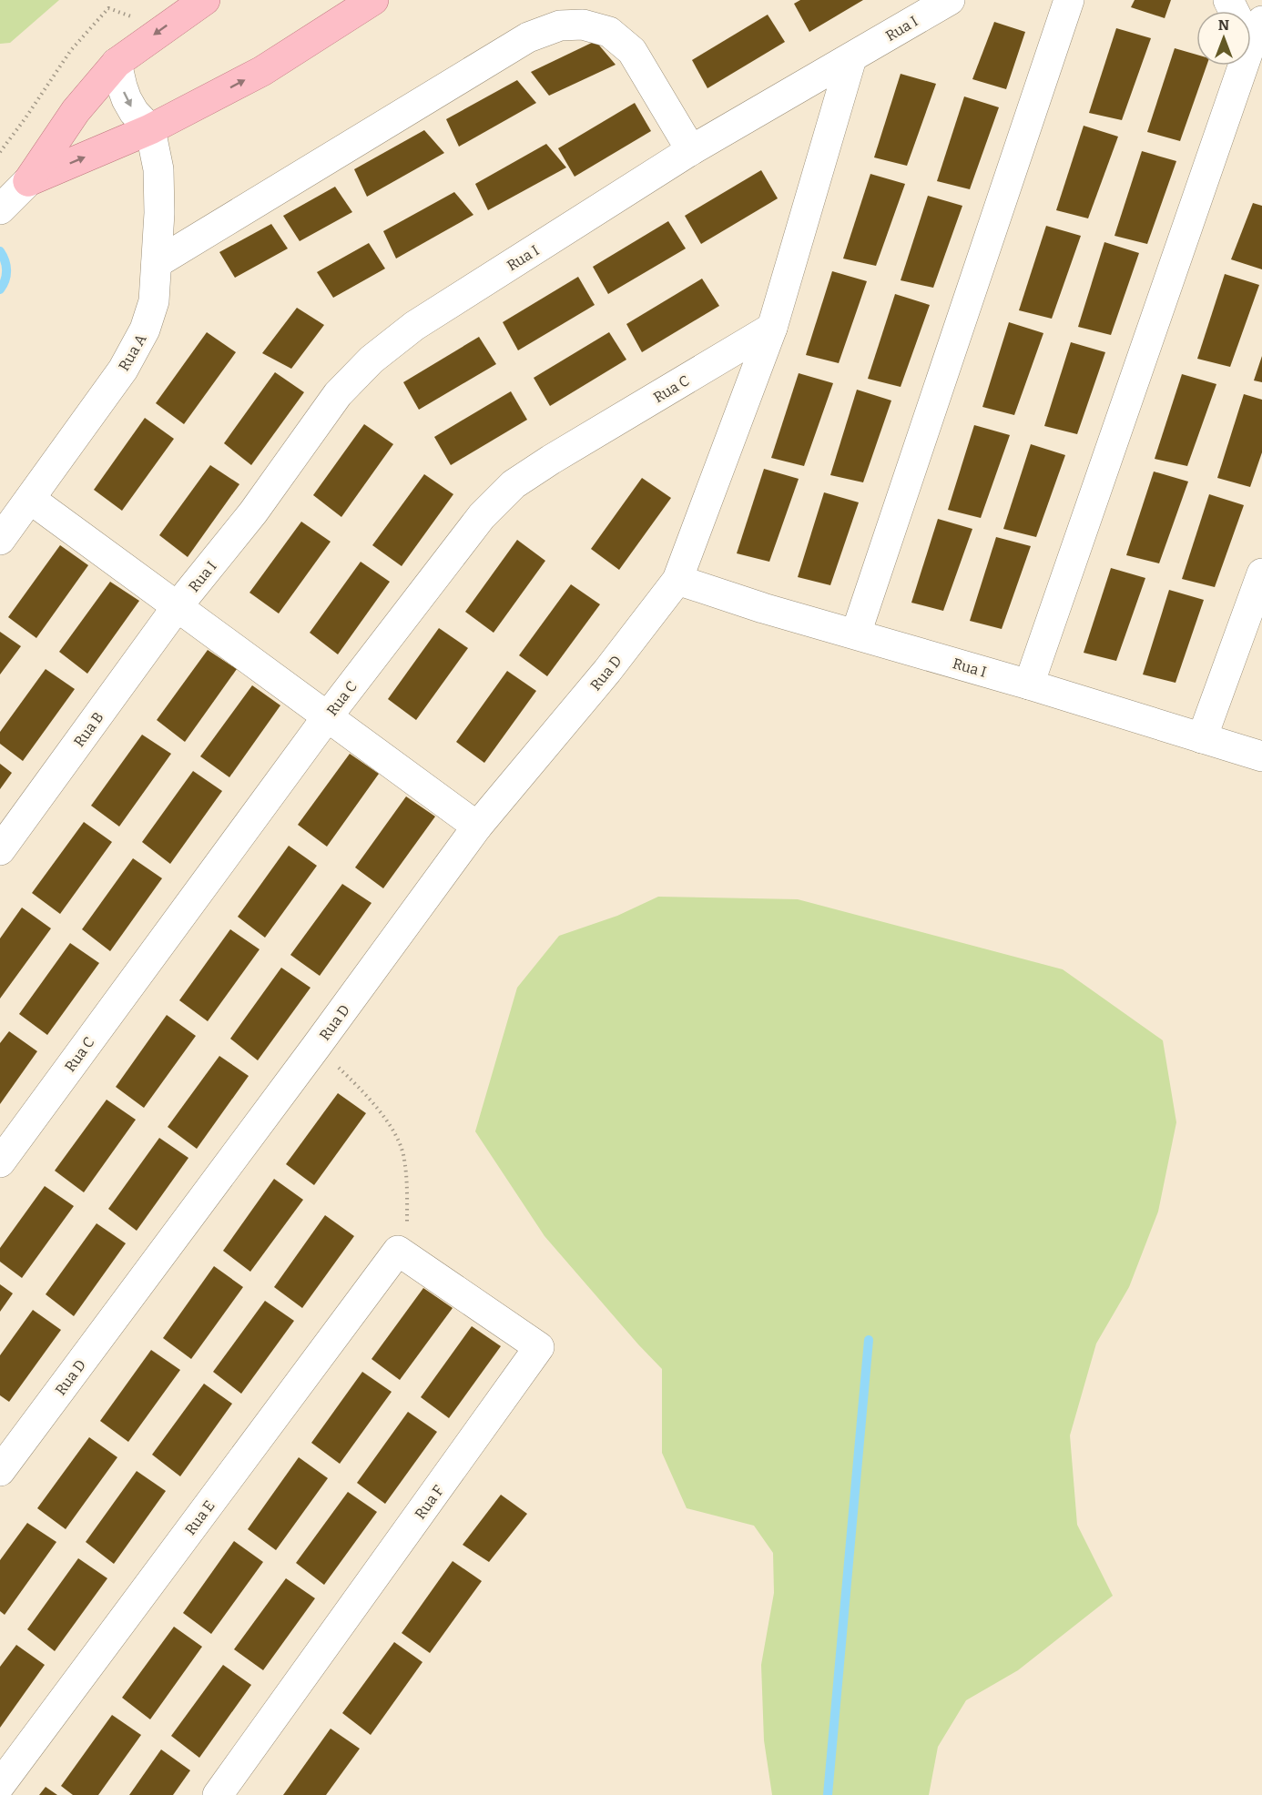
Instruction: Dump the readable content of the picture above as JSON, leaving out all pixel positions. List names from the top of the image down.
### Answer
{
  "streets": {
    "street": [
      "Rua I",
      "Rua A",
      "Rua C",
      "Rua D",
      "Rua B",
      "Rua F",
      "Rua E"
    ]
  },
  "crossings": [
    ["Rua I", "Rua D"],
    ["Rua I", "Rua B"],
    ["Rua C", "Rua D"],
    ["Rua F", "Rua E"]
  ],
  "north": "top"
}
